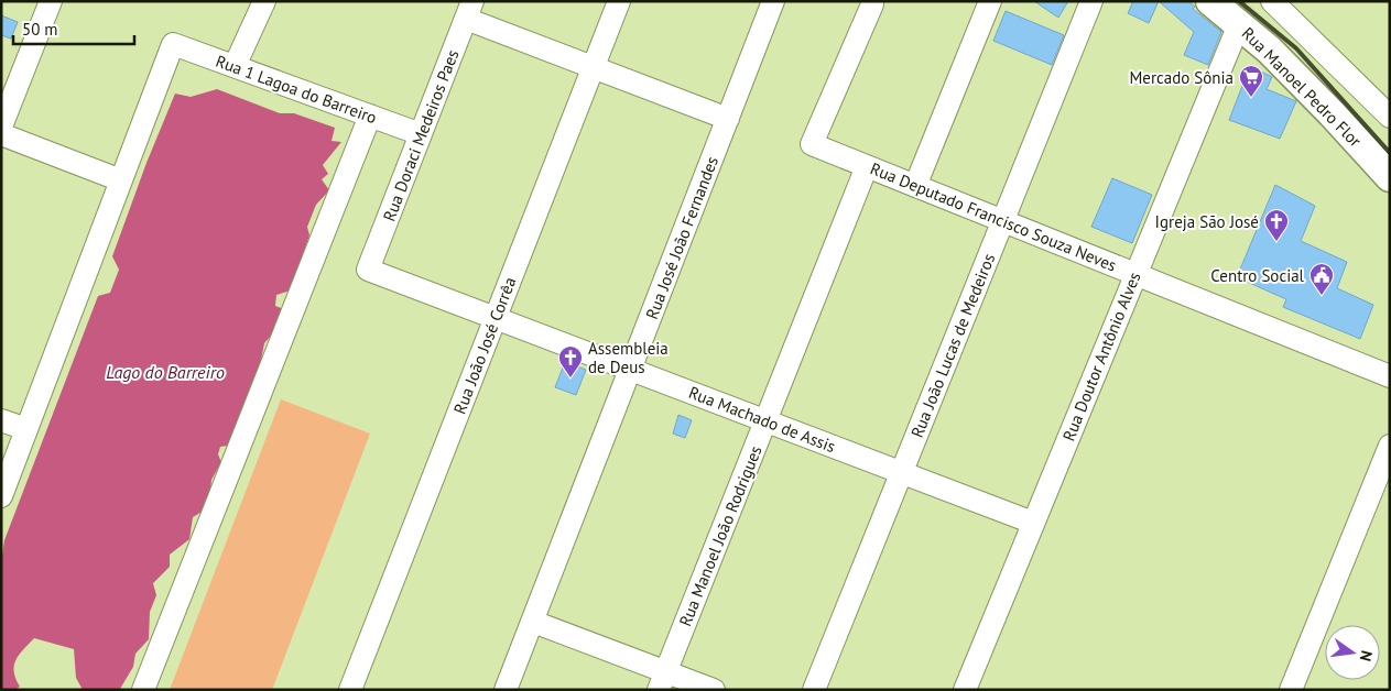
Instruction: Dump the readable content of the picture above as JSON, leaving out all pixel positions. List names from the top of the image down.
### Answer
{
  "streets": {
    "main road": ["Rua Manoel Pedro Flor"],
    "street": [
      "Rua 1 Lagoa do Barreiro",
      "Rua Doraci Medeiros Paes",
      "Rua Deputado Francisco Souza Neves",
      "Rua José João Fernandes",
      "Rua João José Corrêa",
      "Rua João Lucas de Medeiros",
      "Rua Doutor Antônio Alves",
      "Rua Machado de Assis",
      "Rua Manoel João Rodrigues"
    ]
  },
  "crossings": [
    ["Rua Manoel Pedro Flor", "Rua Doutor Antônio Alves"],
    ["Rua 1 Lagoa do Barreiro", "Rua Doraci Medeiros Paes"],
    ["Rua Doraci Medeiros Paes", "Rua Machado de Assis"],
    ["Rua Deputado Francisco Souza Neves", "Rua João Lucas de Medeiros"],
    ["Rua Deputado Francisco Souza Neves", "Rua Doutor Antônio Alves"],
    ["Rua Deputado Francisco Souza Neves", "Rua Manoel João Rodrigues"],
    ["Rua José João Fernandes", "Rua Machado de Assis"],
    ["Rua João José Corrêa", "Rua Machado de Assis"],
    ["Rua João Lucas de Medeiros", "Rua Machado de Assis"],
    ["Rua Doutor Antônio Alves", "Rua Machado de Assis"],
    ["Rua Machado de Assis", "Rua Manoel João Rodrigues"]
  ],
  "water": ["Lago do Barreiro"],
  "places": {
    "supermarket": ["Mercado Sônia"],
    "church": ["Igreja São José", "Assembleia de Deus"],
    "public building": ["Centro Social"]
  },
  "scale_bar": "50 m",
  "north": "right"
}
